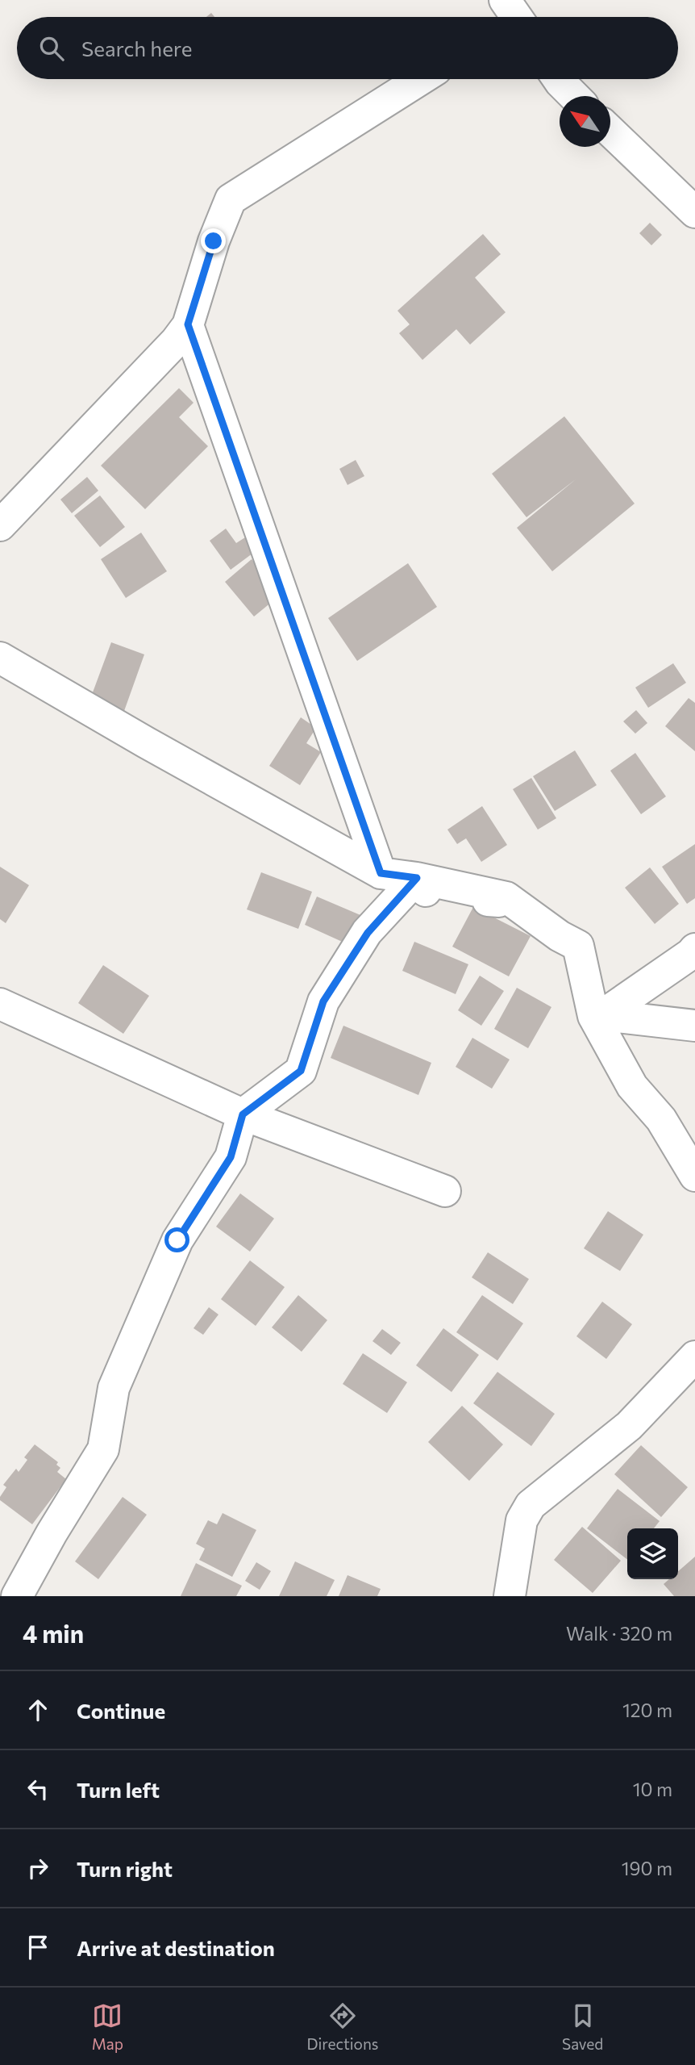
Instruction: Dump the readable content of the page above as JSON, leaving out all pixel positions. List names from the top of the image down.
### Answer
{
  "north": "top left",
  "page": {
    "search": "Search here",
    "heading": ["4 min", "Walk · 320 m"],
    "list": [
      ["Continue", "120 m"],
      ["Turn left", "10 m"],
      ["Turn right", "190 m"],
      "Arrive at destination"
    ],
    "nav": ["Map", "Directions", "Saved"]
  }
}
